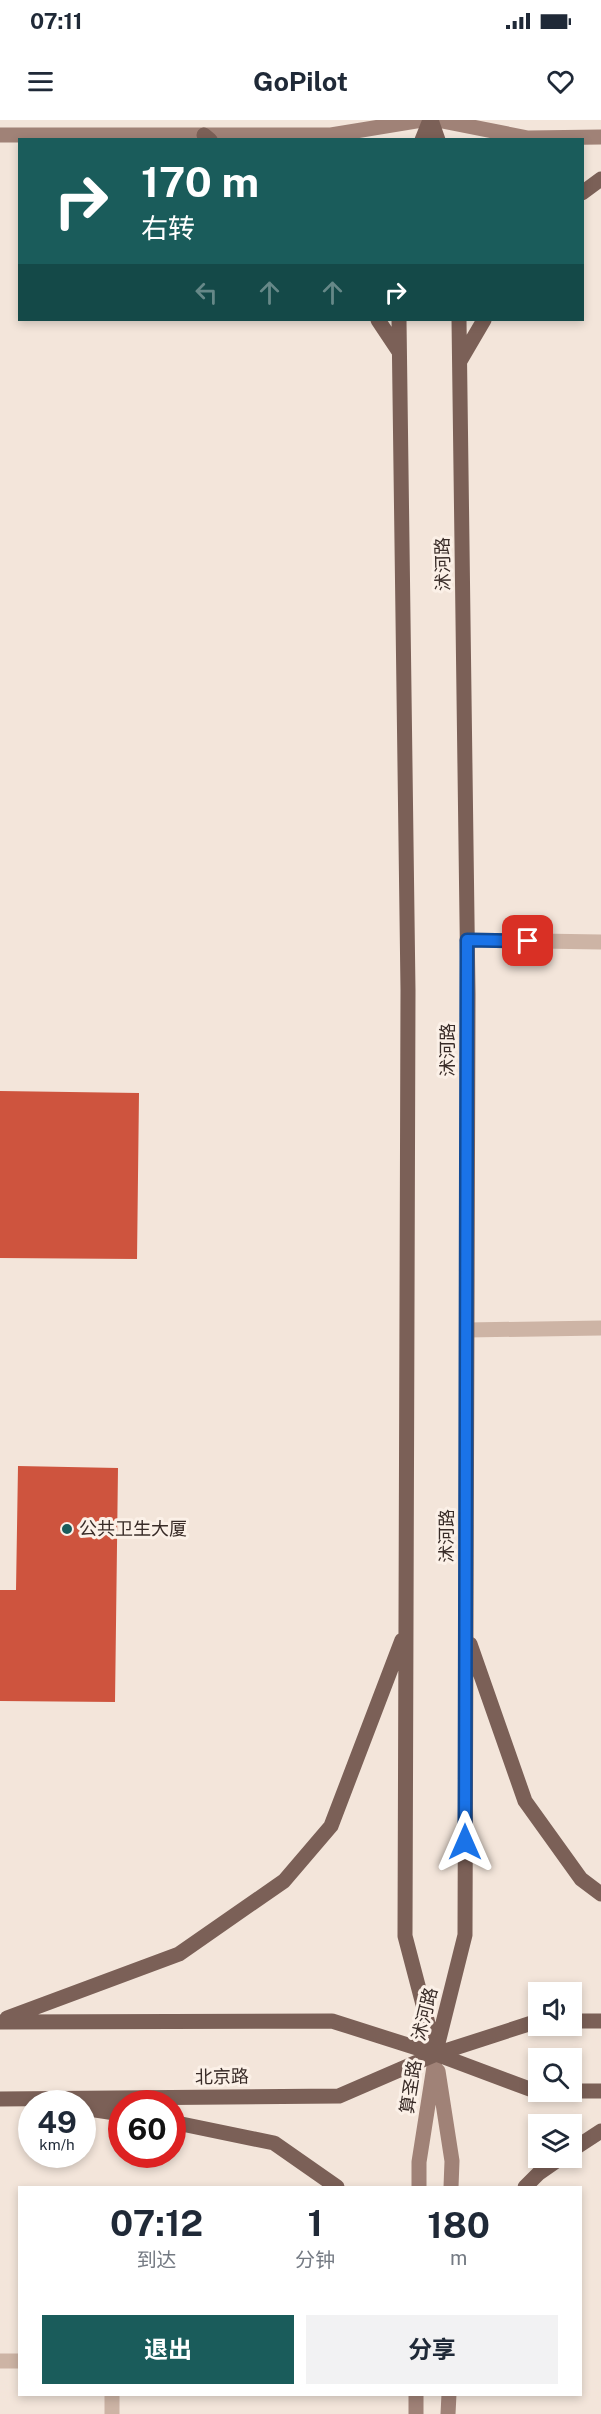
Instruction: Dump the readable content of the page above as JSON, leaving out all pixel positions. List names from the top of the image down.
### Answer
{
  "streets": {
    "main road": ["沭河路", "北京路"],
    "street": ["算圣路"]
  },
  "crossings": [
    ["沭河路", "北京路"],
    ["沭河路", "算圣路"],
    ["北京路", "算圣路"]
  ],
  "places": ["公共卫生大厦"],
  "page": {
    "status": "07:11",
    "header": "GoPilot",
    "turn": ["170 m", "右转"],
    "speed": "49 km/h",
    "limit": "60",
    "eta": [
      "07:12",
      "到达",
      "1",
      "分钟",
      "180",
      "m"
    ],
    "buttons": ["退出", "分享"]
  }
}
